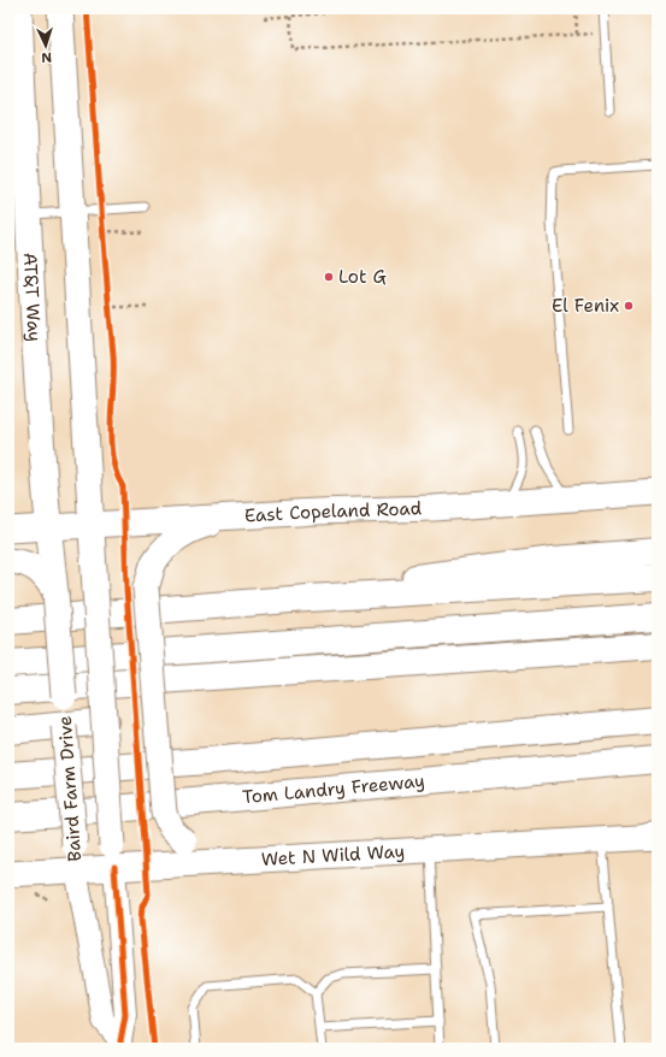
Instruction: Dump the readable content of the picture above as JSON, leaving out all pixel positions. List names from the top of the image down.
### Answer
{
  "streets": {
    "highway": ["Tom Landry Freeway"],
    "main road": [
      "AT&T Way",
      "East Copeland Road",
      "Baird Farm Drive",
      "Wet N Wild Way"
    ]
  },
  "crossings": [
    ["AT&T Way", "East Copeland Road"],
    ["AT&T Way", "Baird Farm Drive"],
    ["East Copeland Road", "Baird Farm Drive"],
    ["Baird Farm Drive", "Wet N Wild Way"]
  ],
  "places": ["Lot G", "El Fenix"],
  "north": "bottom"
}
